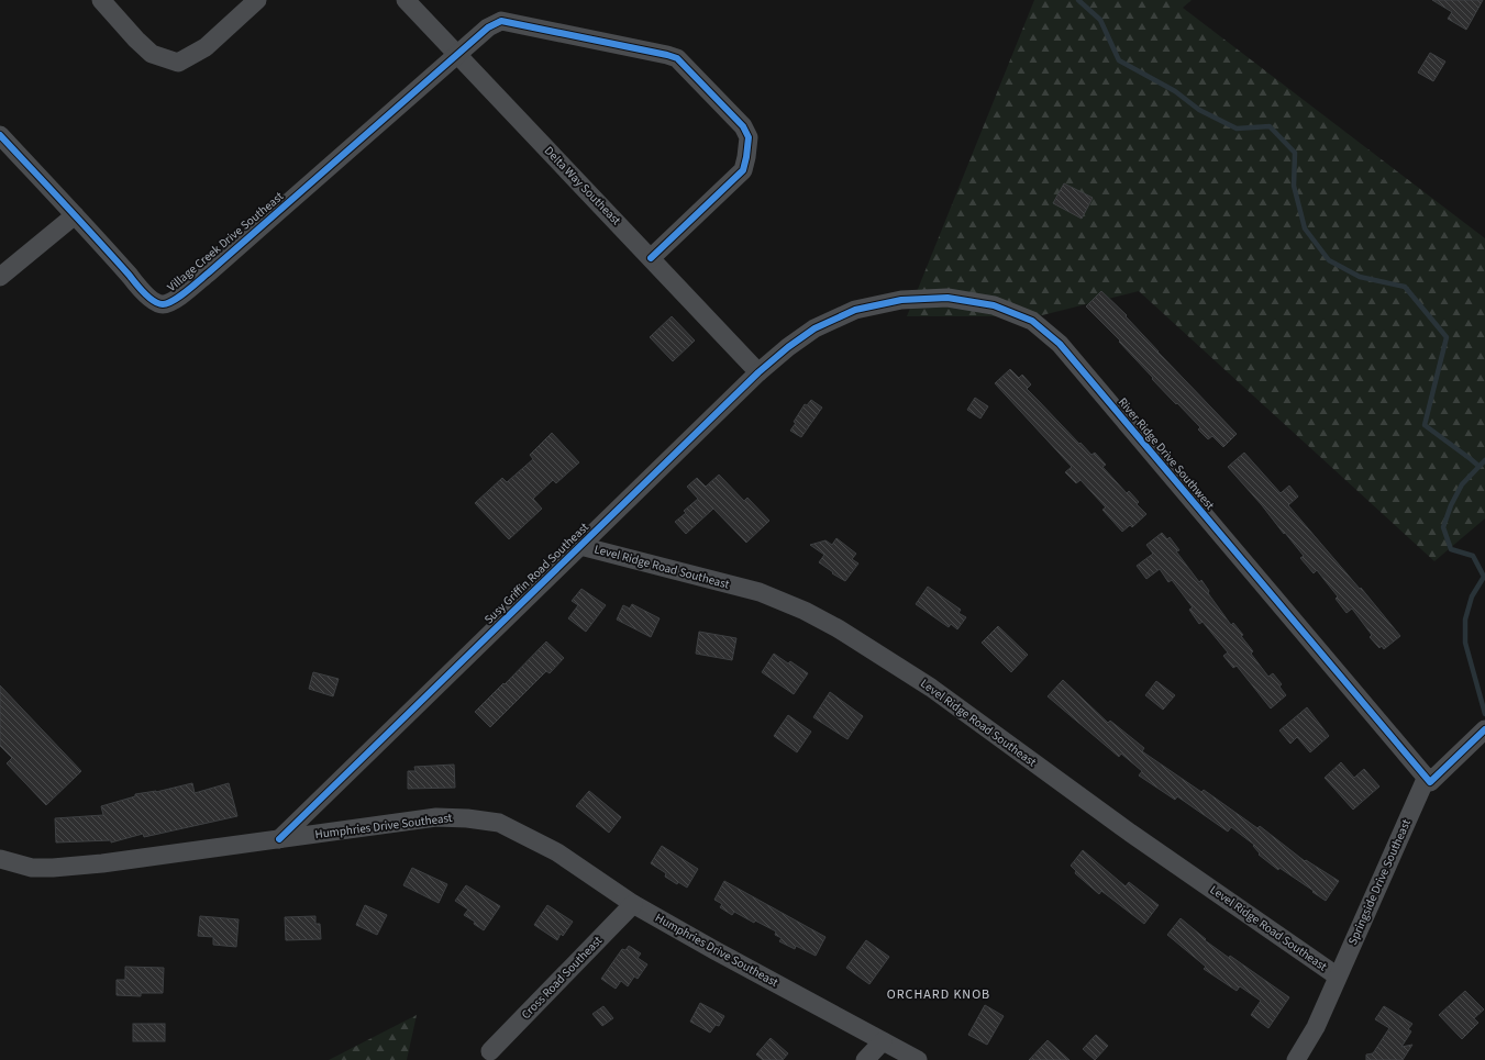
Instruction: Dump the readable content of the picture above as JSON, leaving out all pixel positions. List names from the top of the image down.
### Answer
{
  "streets": {
    "street": [
      "Delta Way Southeast",
      "Village Creek Drive Southeast",
      "River Ridge Drive Southwest",
      "Level Ridge Road Southeast",
      "Susy Griffin Road Southeast",
      "Humphries Drive Southeast",
      "Springside Drive Southeast",
      "Cross Road Southeast"
    ]
  },
  "crossings": [
    ["Delta Way Southeast", "Village Creek Drive Southeast"],
    ["Delta Way Southeast", "Susy Griffin Road Southeast"],
    ["River Ridge Drive Southwest", "Susy Griffin Road Southeast"],
    ["River Ridge Drive Southwest", "Springside Drive Southeast"],
    ["Level Ridge Road Southeast", "Susy Griffin Road Southeast"],
    ["Level Ridge Road Southeast", "Springside Drive Southeast"],
    ["Susy Griffin Road Southeast", "Humphries Drive Southeast"],
    ["Humphries Drive Southeast", "Cross Road Southeast"]
  ],
  "districts": ["ORCHARD KNOB"]
}
